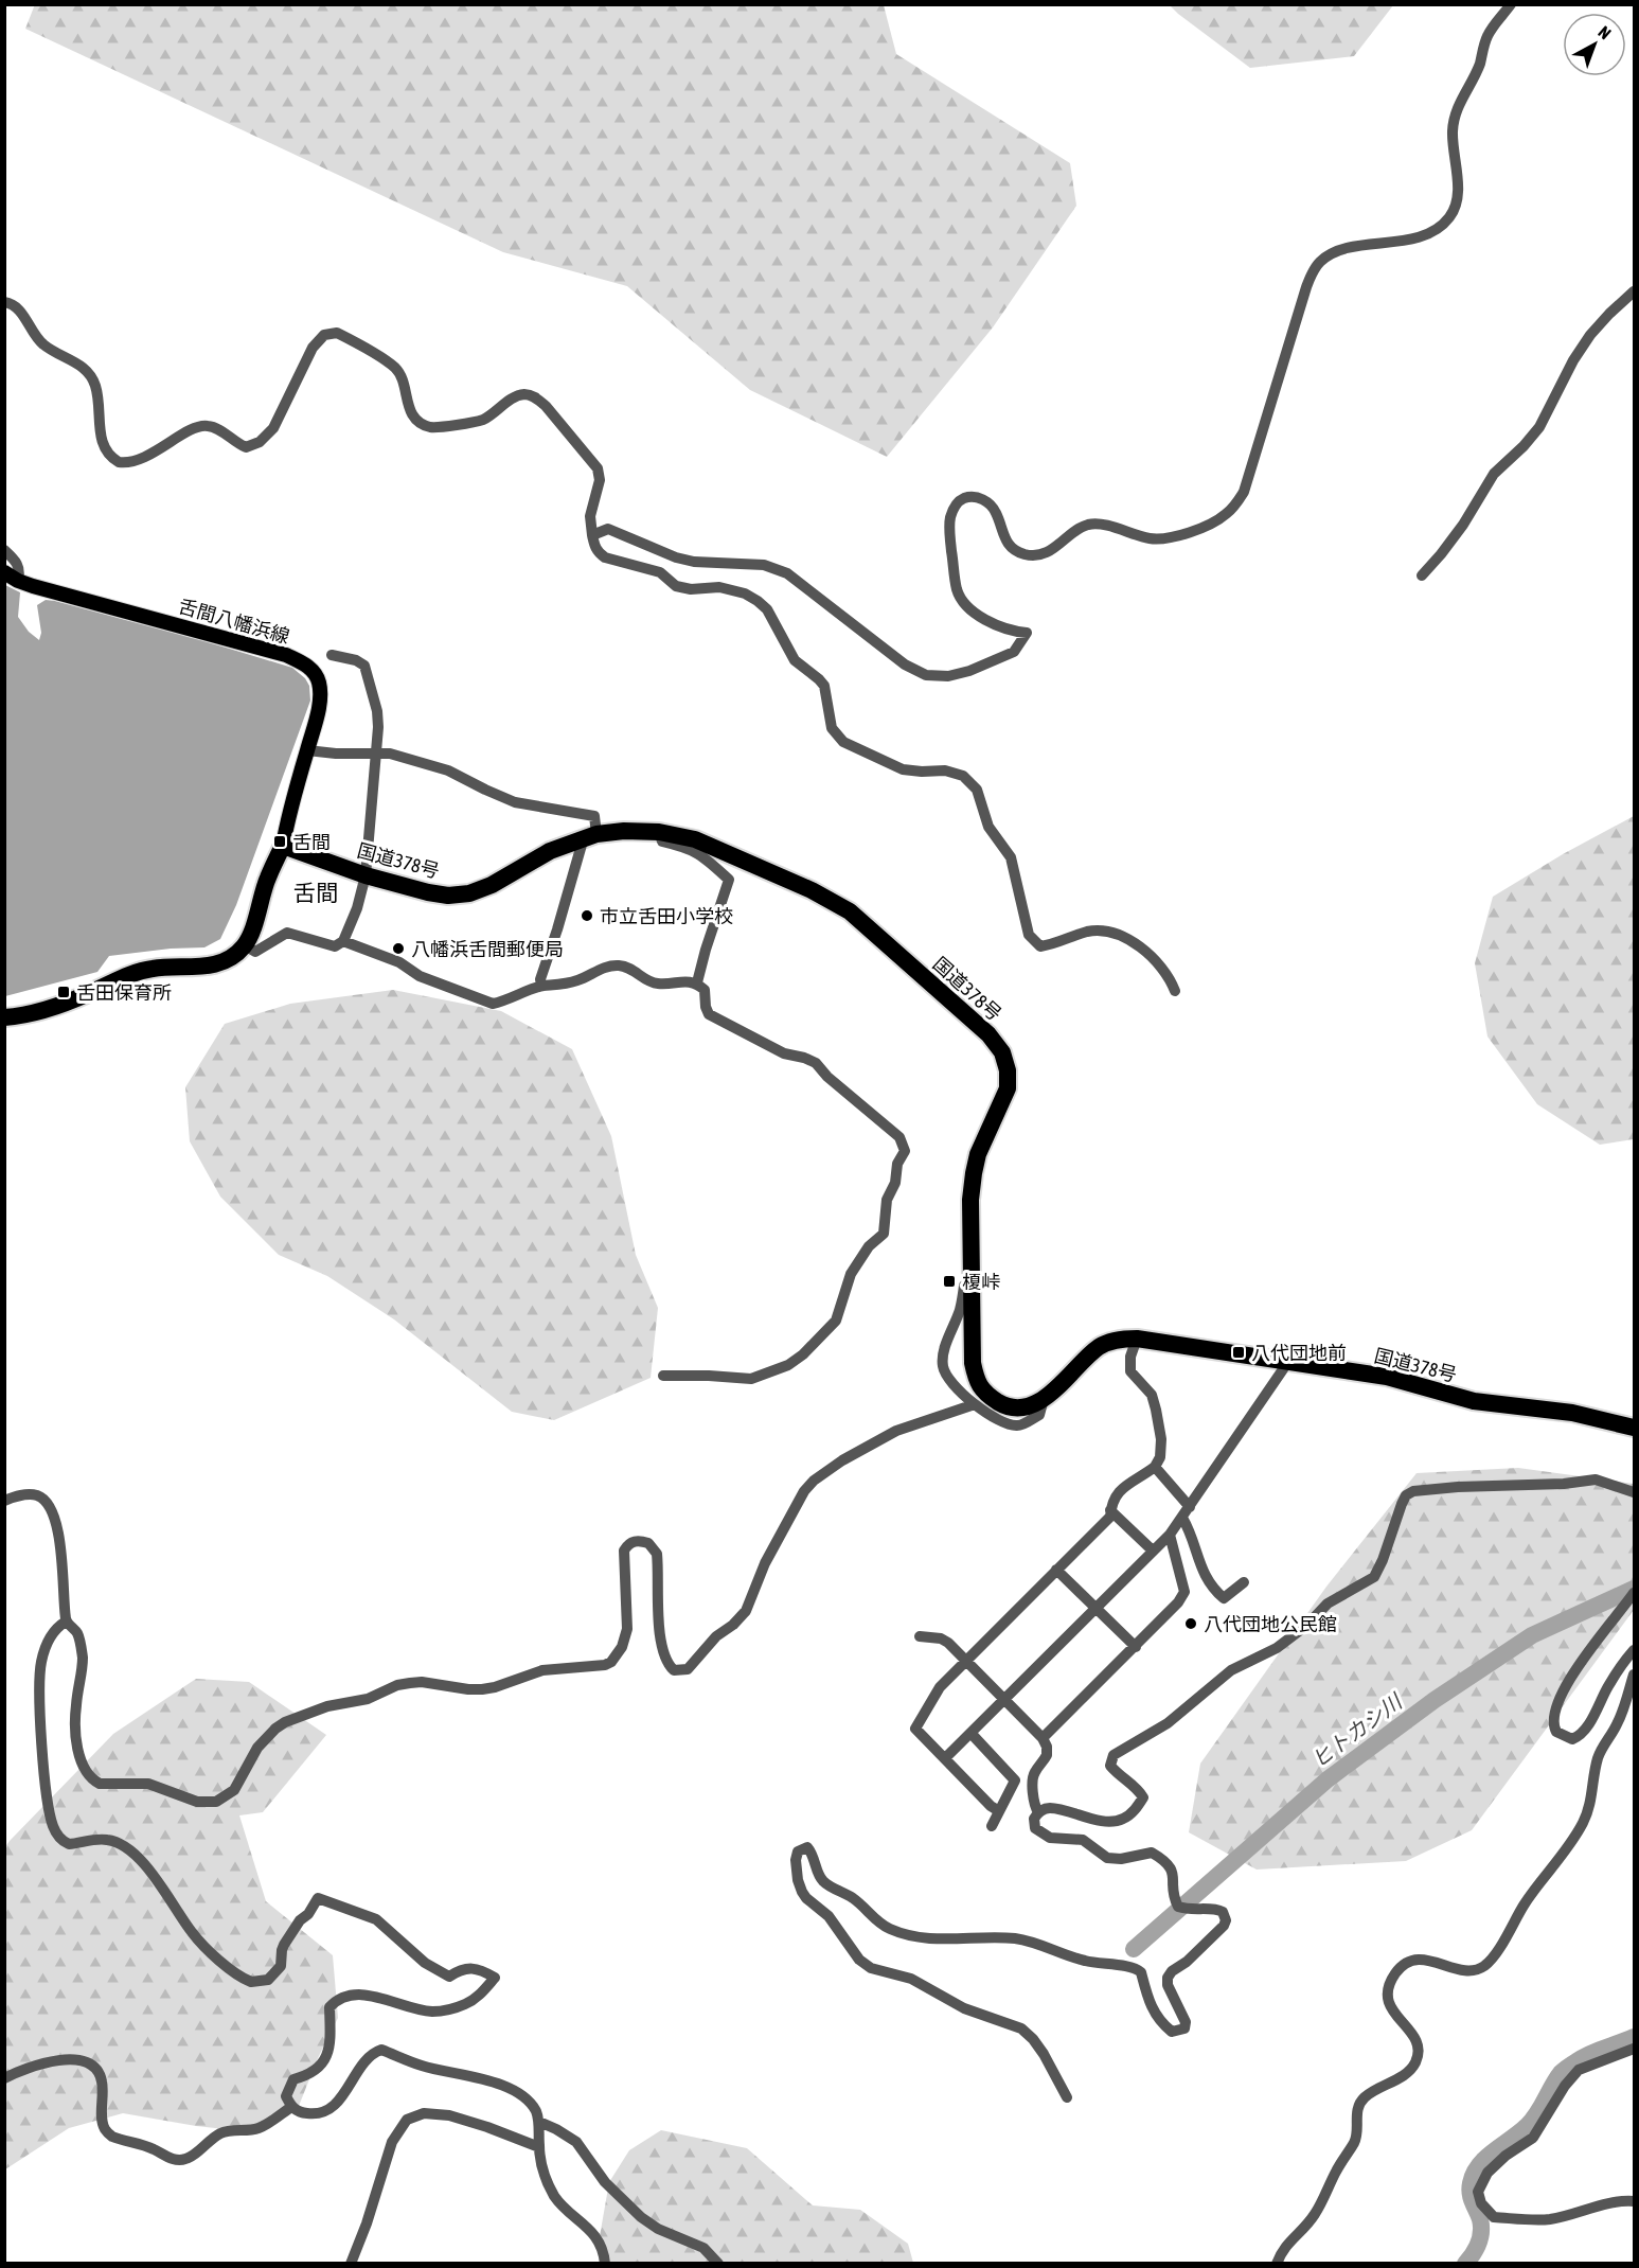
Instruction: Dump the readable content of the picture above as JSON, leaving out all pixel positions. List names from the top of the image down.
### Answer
{
  "streets": {
    "highway": ["国道378号"],
    "main road": ["舌間八幡浜線"]
  },
  "crossings": [
    ["舌間八幡浜線", "国道378号"]
  ],
  "districts": ["舌間"],
  "water": ["ヒトカシ川"],
  "places": {
    "transit": [
      "舌間",
      "舌田保育所",
      "榎峠",
      "八代団地前"
    ],
    "other": ["市立舌田小学校", "八幡浜舌間郵便局", "八代団地公民館"]
  },
  "north": "top right"
}
